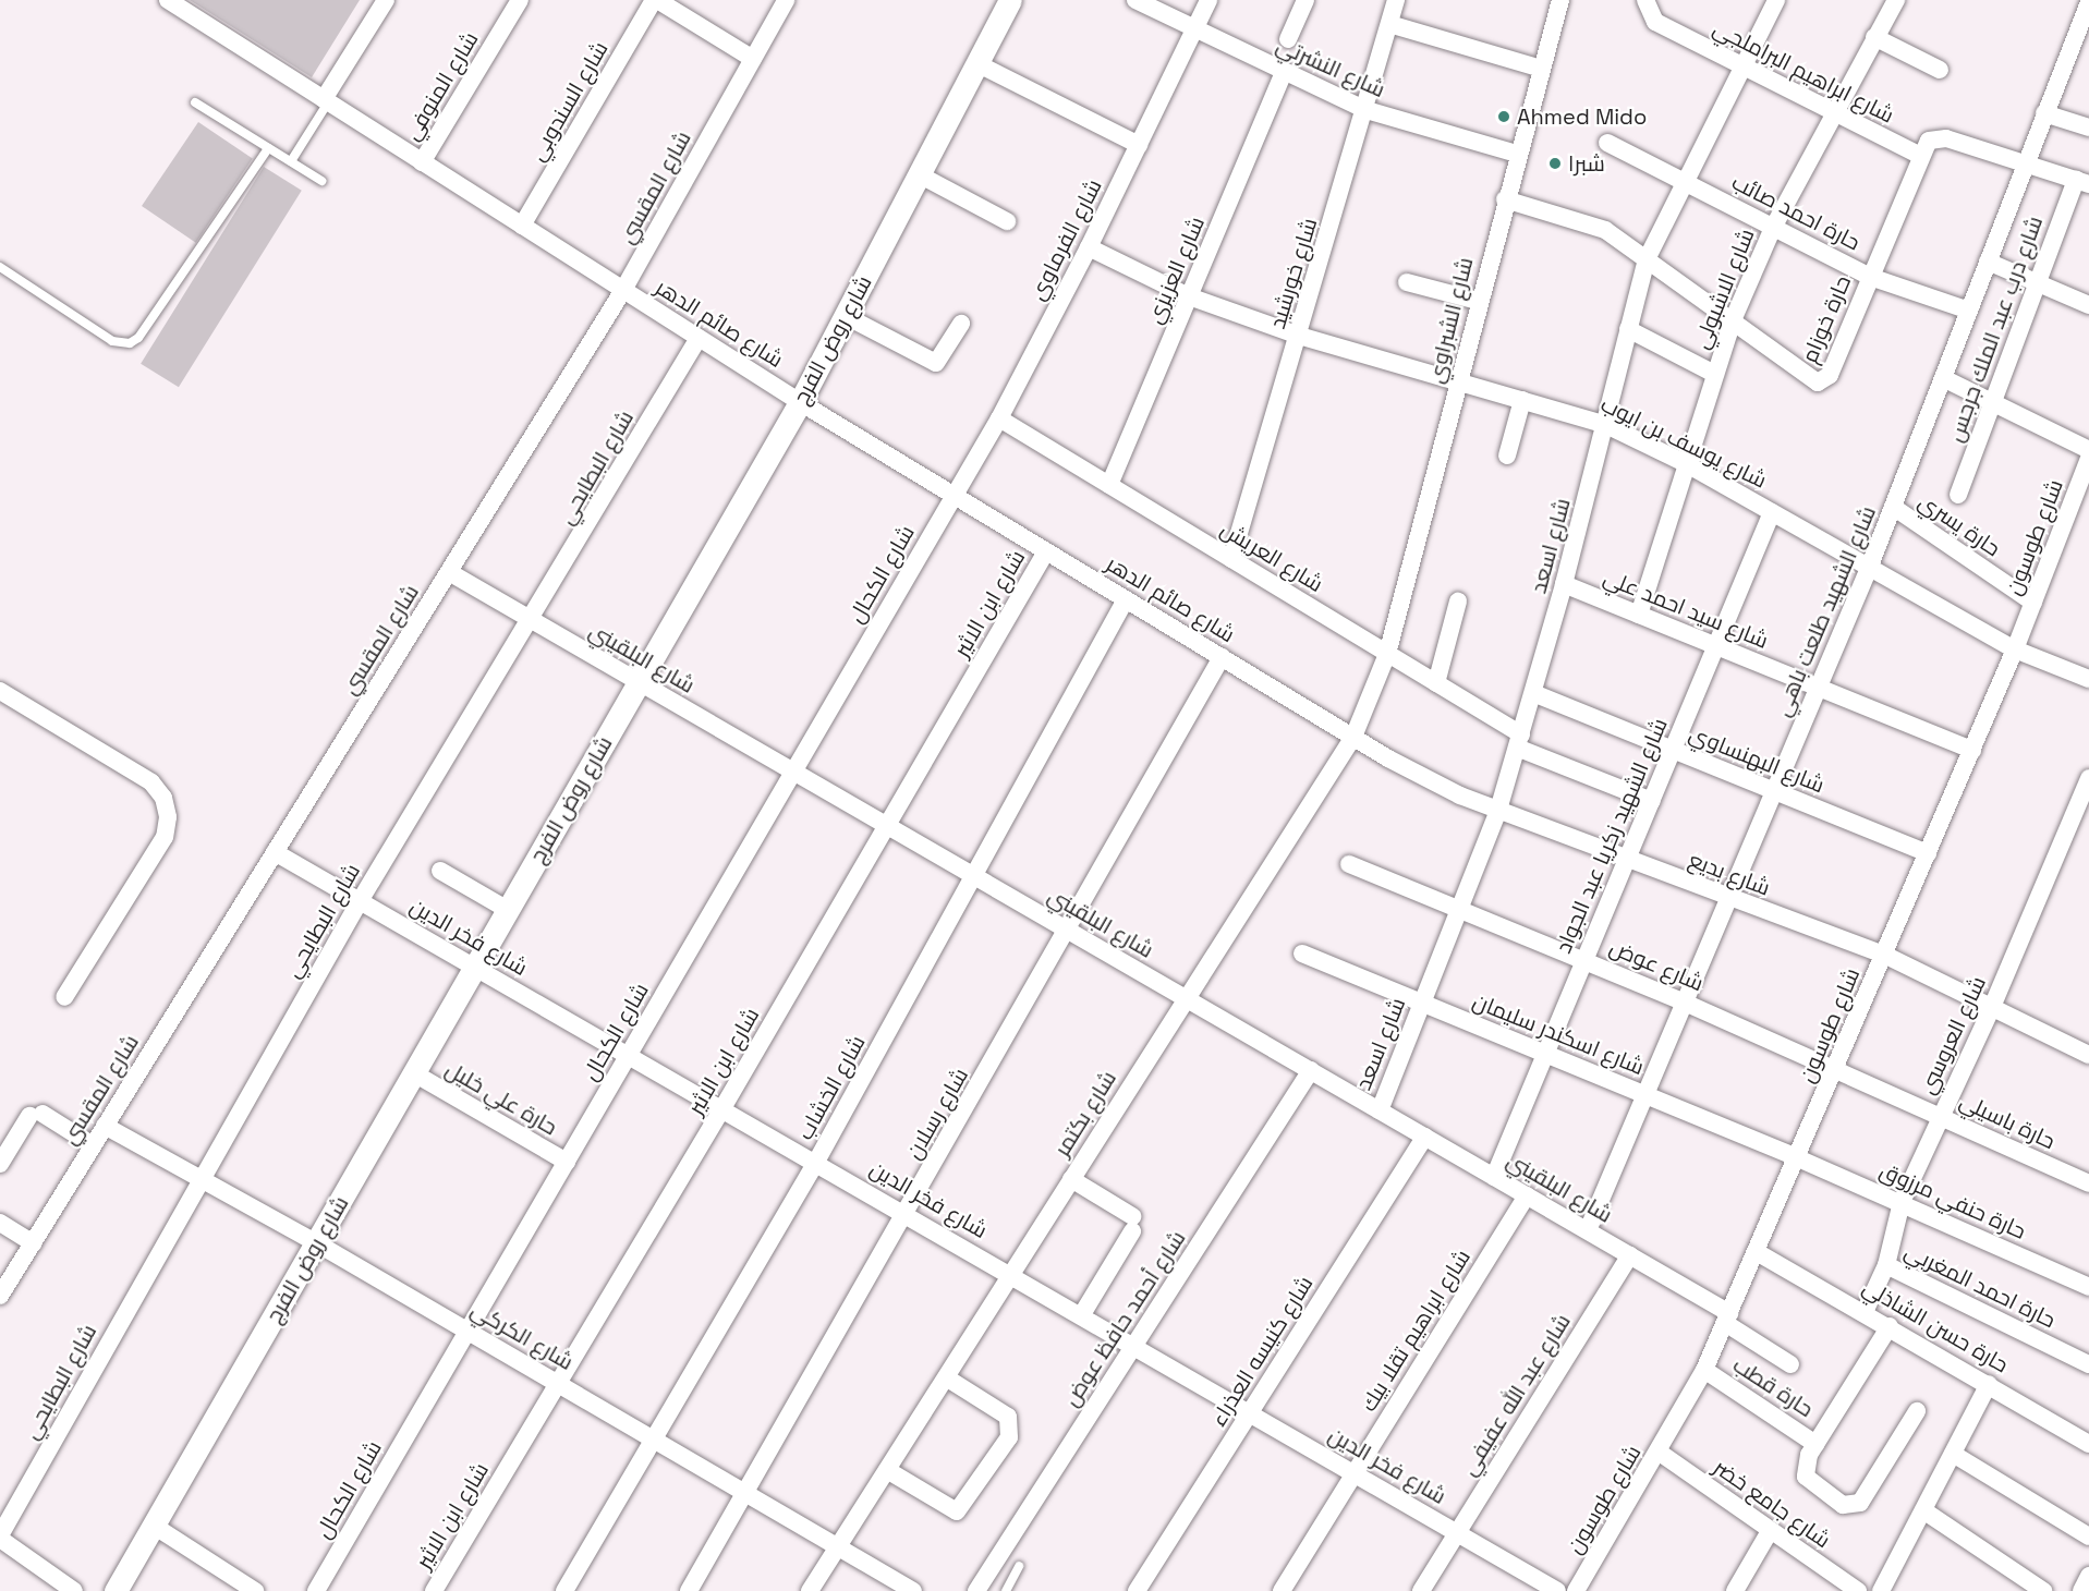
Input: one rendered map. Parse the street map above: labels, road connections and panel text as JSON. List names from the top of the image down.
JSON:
{
  "streets": {
    "street": [
      "شارع النشرتي",
      "شارع ابراهيم البراملجي",
      "شارع المنوفي",
      "شارع السندوبي",
      "شارع المقسي",
      "حارة احمد صائب",
      "شارع الفرماوي",
      "شارع العزيزي",
      "شارع خورشيد",
      "شارع الاشبولي",
      "حارة خوزام",
      "شارع الشبراوي",
      "شارع صائم الدهر",
      "شارع درب عبد الملك جرجس",
      "شارع روض الفرج",
      "شارع يوسف بن ايوب",
      "شارع البطايحي",
      "حارة يسري",
      "شارع طوسون",
      "شارع اسعد",
      "شارع العريش",
      "شارع الكحال",
      "شارع ابن الاثير",
      "شارع سيد احمد علي",
      "شارع الشهيد طلعت باهي",
      "شارع البلقيني",
      "شارع البهنساوي",
      "شارع الشهيد زكريا عبد الجواد",
      "شارع بديع",
      "شارع فخر الدين",
      "شارع عوض",
      "شارع اسكندر سليمان",
      "شارع العروسي",
      "شارع الخشاب",
      "حارة علي خليل",
      "شارع رسلان",
      "شارع بكتمر",
      "حارة باسيلي",
      "حارة حنفي مرزوق",
      "حارة احمد المغربي",
      "شارع أحمد حافظ عوض",
      "حارة حسن الشاذلي",
      "شارع ابراهيم تقلا بيك",
      "شارع الكركي",
      "شارع كنيسه العذراء",
      "حارة قطب",
      "شارع عبد الله عفيفي",
      "شارع جامع خضر"
    ]
  },
  "crossings": [
    ["شارع النشرتي", "شارع الفرماوي"],
    ["شارع النشرتي", "شارع العزيزي"],
    ["شارع النشرتي", "شارع خورشيد"],
    ["شارع النشرتي", "شارع الشبراوي"],
    ["شارع ابراهيم البراملجي", "شارع الاشبولي"],
    ["شارع ابراهيم البراملجي", "حارة خوزام"],
    ["شارع ابراهيم البراملجي", "شارع اسعد"],
    ["شارع المنوفي", "شارع صائم الدهر"],
    ["شارع السندوبي", "شارع صائم الدهر"],
    ["شارع المقسي", "شارع صائم الدهر"],
    ["شارع المقسي", "شارع البلقيني"],
    ["شارع المقسي", "شارع فخر الدين"],
    ["شارع المقسي", "شارع الكركي"],
    ["حارة احمد صائب", "شارع الاشبولي"],
    ["حارة احمد صائب", "حارة خوزام"],
    ["حارة احمد صائب", "شارع اسعد"],
    ["حارة احمد صائب", "شارع الشهيد طلعت باهي"],
    ["شارع الفرماوي", "شارع صائم الدهر"],
    ["شارع الفرماوي", "شارع يوسف بن ايوب"],
    ["شارع الفرماوي", "شارع العريش"],
    ["شارع الفرماوي", "شارع الكحال"],
    ["شارع العزيزي", "شارع يوسف بن ايوب"],
    ["شارع العزيزي", "شارع العريش"],
    ["شارع خورشيد", "شارع يوسف بن ايوب"],
    ["شارع خورشيد", "شارع العريش"],
    ["شارع الاشبولي", "حارة خوزام"],
    ["شارع الاشبولي", "شارع يوسف بن ايوب"],
    ["شارع الاشبولي", "شارع سيد احمد علي"],
    ["شارع الشبراوي", "شارع يوسف بن ايوب"],
    ["شارع الشبراوي", "شارع العريش"],
    ["شارع الشبراوي", "شارع بكتمر"],
    ["شارع صائم الدهر", "شارع روض الفرج"],
    ["شارع صائم الدهر", "شارع البطايحي"],
    ["شارع صائم الدهر", "شارع الكحال"],
    ["شارع صائم الدهر", "شارع ابن الاثير"],
    ["شارع صائم الدهر", "شارع بديع"],
    ["شارع صائم الدهر", "شارع الخشاب"],
    ["شارع صائم الدهر", "شارع رسلان"],
    ["شارع صائم الدهر", "شارع بكتمر"],
    ["شارع روض الفرج", "شارع البلقيني"],
    ["شارع روض الفرج", "شارع فخر الدين"],
    ["شارع روض الفرج", "حارة علي خليل"],
    ["شارع روض الفرج", "شارع الكركي"],
    ["شارع يوسف بن ايوب", "شارع طوسون"],
    ["شارع يوسف بن ايوب", "شارع اسعد"],
    ["شارع يوسف بن ايوب", "شارع الشهيد طلعت باهي"],
    ["شارع يوسف بن ايوب", "شارع الشهيد زكريا عبد الجواد"],
    ["شارع البطايحي", "شارع البلقيني"],
    ["شارع البطايحي", "شارع فخر الدين"],
    ["شارع البطايحي", "شارع الكركي"],
    ["حارة يسري", "شارع طوسون"],
    ["حارة يسري", "شارع الشهيد طلعت باهي"],
    ["شارع طوسون", "شارع سيد احمد علي"],
    ["شارع طوسون", "شارع البلقيني"],
    ["شارع طوسون", "شارع البهنساوي"],
    ["شارع طوسون", "شارع بديع"],
    ["شارع طوسون", "شارع عوض"],
    ["شارع طوسون", "شارع اسكندر سليمان"],
    ["شارع طوسون", "حارة باسيلي"],
    ["شارع طوسون", "حارة حنفي مرزوق"],
    ["شارع طوسون", "حارة حسن الشاذلي"],
    ["شارع طوسون", "حارة قطب"],
    ["شارع طوسون", "شارع جامع خضر"],
    ["شارع اسعد", "شارع العريش"],
    ["شارع اسعد", "شارع سيد احمد علي"],
    ["شارع اسعد", "شارع البلقيني"],
    ["شارع اسعد", "شارع البهنساوي"],
    ["شارع اسعد", "شارع بديع"],
    ["شارع اسعد", "شارع عوض"],
    ["شارع اسعد", "شارع اسكندر سليمان"],
    ["شارع العريش", "شارع الشهيد زكريا عبد الجواد"],
    ["شارع العريش", "شارع بكتمر"],
    ["شارع الكحال", "شارع البلقيني"],
    ["شارع الكحال", "شارع فخر الدين"],
    ["شارع الكحال", "حارة علي خليل"],
    ["شارع الكحال", "شارع الكركي"],
    ["شارع ابن الاثير", "شارع البلقيني"],
    ["شارع ابن الاثير", "شارع فخر الدين"],
    ["شارع ابن الاثير", "شارع الكركي"],
    ["شارع سيد احمد علي", "شارع الشهيد طلعت باهي"],
    ["شارع سيد احمد علي", "شارع الشهيد زكريا عبد الجواد"],
    ["شارع الشهيد طلعت باهي", "شارع البلقيني"],
    ["شارع الشهيد طلعت باهي", "شارع البهنساوي"],
    ["شارع الشهيد طلعت باهي", "شارع بديع"],
    ["شارع الشهيد طلعت باهي", "شارع عوض"],
    ["شارع الشهيد طلعت باهي", "شارع اسكندر سليمان"],
    ["شارع البلقيني", "شارع الشهيد زكريا عبد الجواد"],
    ["شارع البلقيني", "شارع الخشاب"],
    ["شارع البلقيني", "شارع رسلان"],
    ["شارع البلقيني", "شارع بكتمر"],
    ["شارع البلقيني", "شارع أحمد حافظ عوض"],
    ["شارع البلقيني", "شارع ابراهيم تقلا بيك"],
    ["شارع البلقيني", "شارع كنيسه العذراء"],
    ["شارع البلقيني", "شارع عبد الله عفيفي"],
    ["شارع البهنساوي", "شارع الشهيد زكريا عبد الجواد"],
    ["شارع الشهيد زكريا عبد الجواد", "شارع بديع"],
    ["شارع الشهيد زكريا عبد الجواد", "شارع عوض"],
    ["شارع الشهيد زكريا عبد الجواد", "شارع اسكندر سليمان"],
    ["شارع بديع", "شارع العروسي"],
    ["شارع بديع", "شارع بكتمر"],
    ["شارع فخر الدين", "شارع الخشاب"],
    ["شارع فخر الدين", "شارع رسلان"],
    ["شارع فخر الدين", "شارع بكتمر"],
    ["شارع فخر الدين", "شارع أحمد حافظ عوض"],
    ["شارع فخر الدين", "شارع ابراهيم تقلا بيك"],
    ["شارع فخر الدين", "شارع كنيسه العذراء"],
    ["شارع فخر الدين", "شارع عبد الله عفيفي"],
    ["شارع عوض", "حارة باسيلي"],
    ["شارع اسكندر سليمان", "حارة حنفي مرزوق"],
    ["شارع العروسي", "حارة باسيلي"],
    ["شارع العروسي", "حارة حنفي مرزوق"],
    ["شارع العروسي", "حارة احمد المغربي"],
    ["شارع العروسي", "حارة حسن الشاذلي"],
    ["شارع الخشاب", "شارع الكركي"],
    ["شارع رسلان", "شارع الكركي"],
    ["شارع بكتمر", "شارع الكركي"]
  ],
  "places": ["Ahmed Mido", "شبرا"]
}
